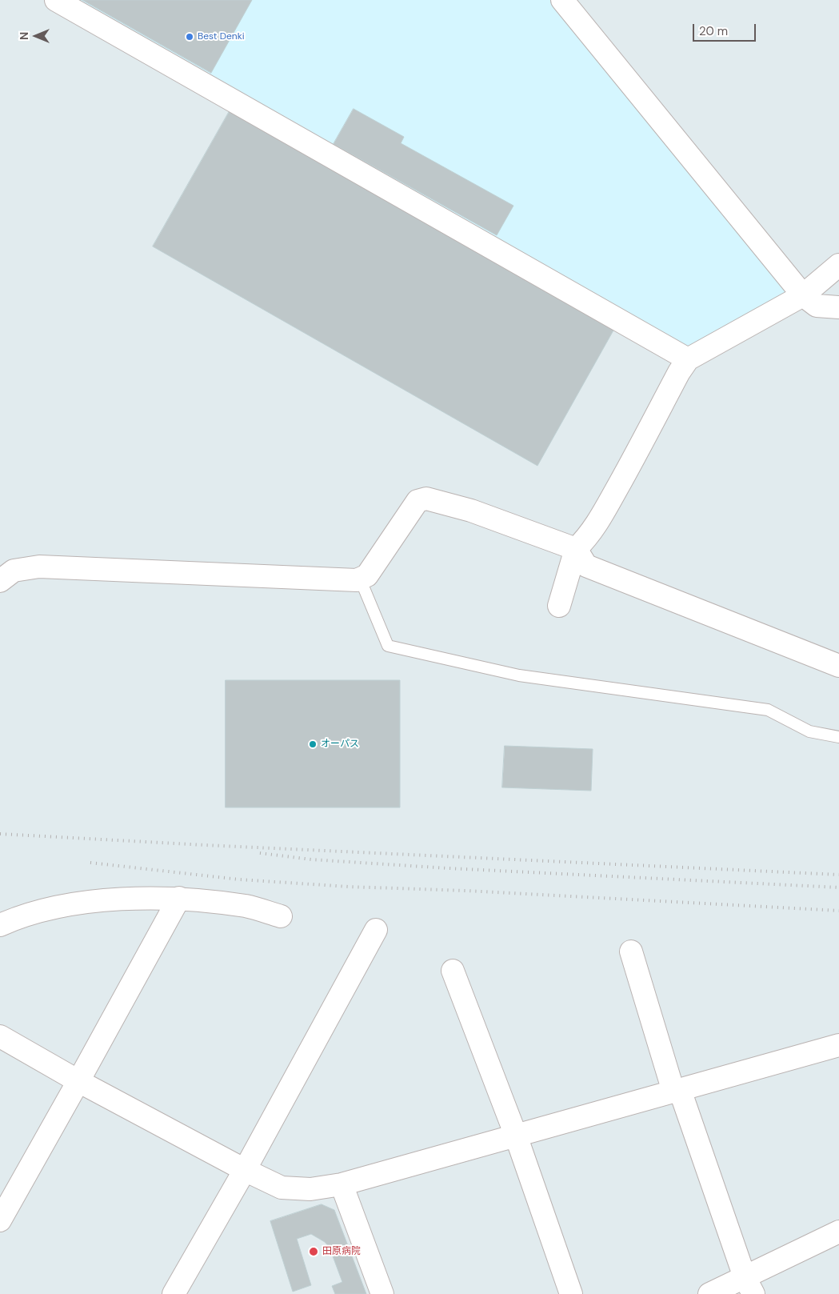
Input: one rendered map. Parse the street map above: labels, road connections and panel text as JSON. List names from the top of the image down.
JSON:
{
  "places": ["Best Denki", "オーパス", "田原病院"],
  "scale_bar": "20 m",
  "north": "left"
}
